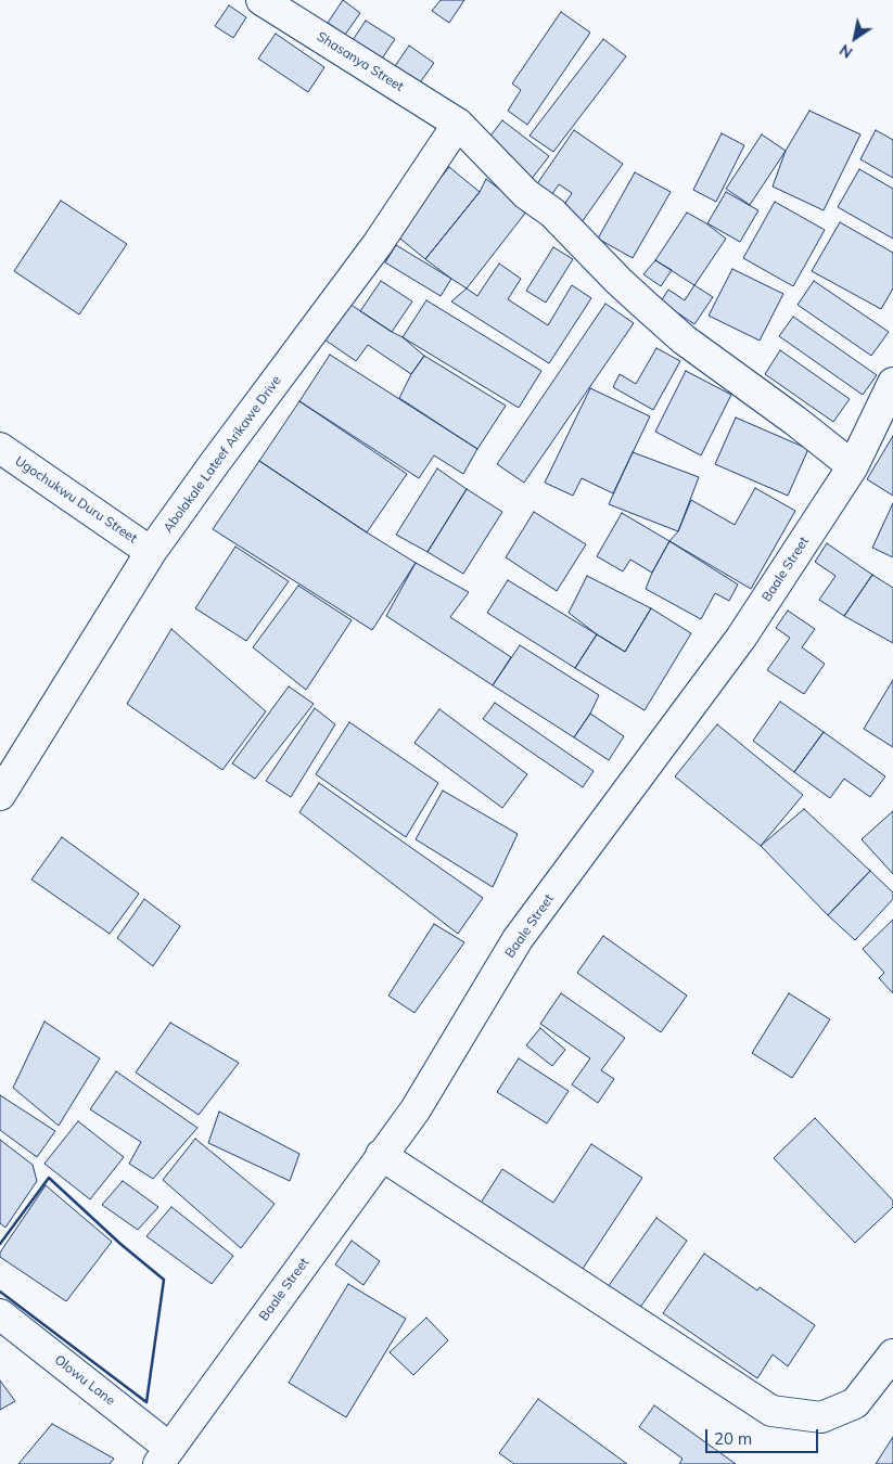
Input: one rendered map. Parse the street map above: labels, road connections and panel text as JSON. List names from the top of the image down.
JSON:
{
  "streets": {
    "street": [
      "Shasanya Street",
      "Abolakale Lateef Arikawe Drive",
      "Ugochukwu Duru Street",
      "Baale Street",
      "Olowu Lane"
    ]
  },
  "crossings": [
    ["Shasanya Street", "Abolakale Lateef Arikawe Drive"],
    ["Shasanya Street", "Baale Street"],
    ["Abolakale Lateef Arikawe Drive", "Ugochukwu Duru Street"],
    ["Baale Street", "Olowu Lane"]
  ],
  "scale_bar": "20 m",
  "north": "bottom left"
}
